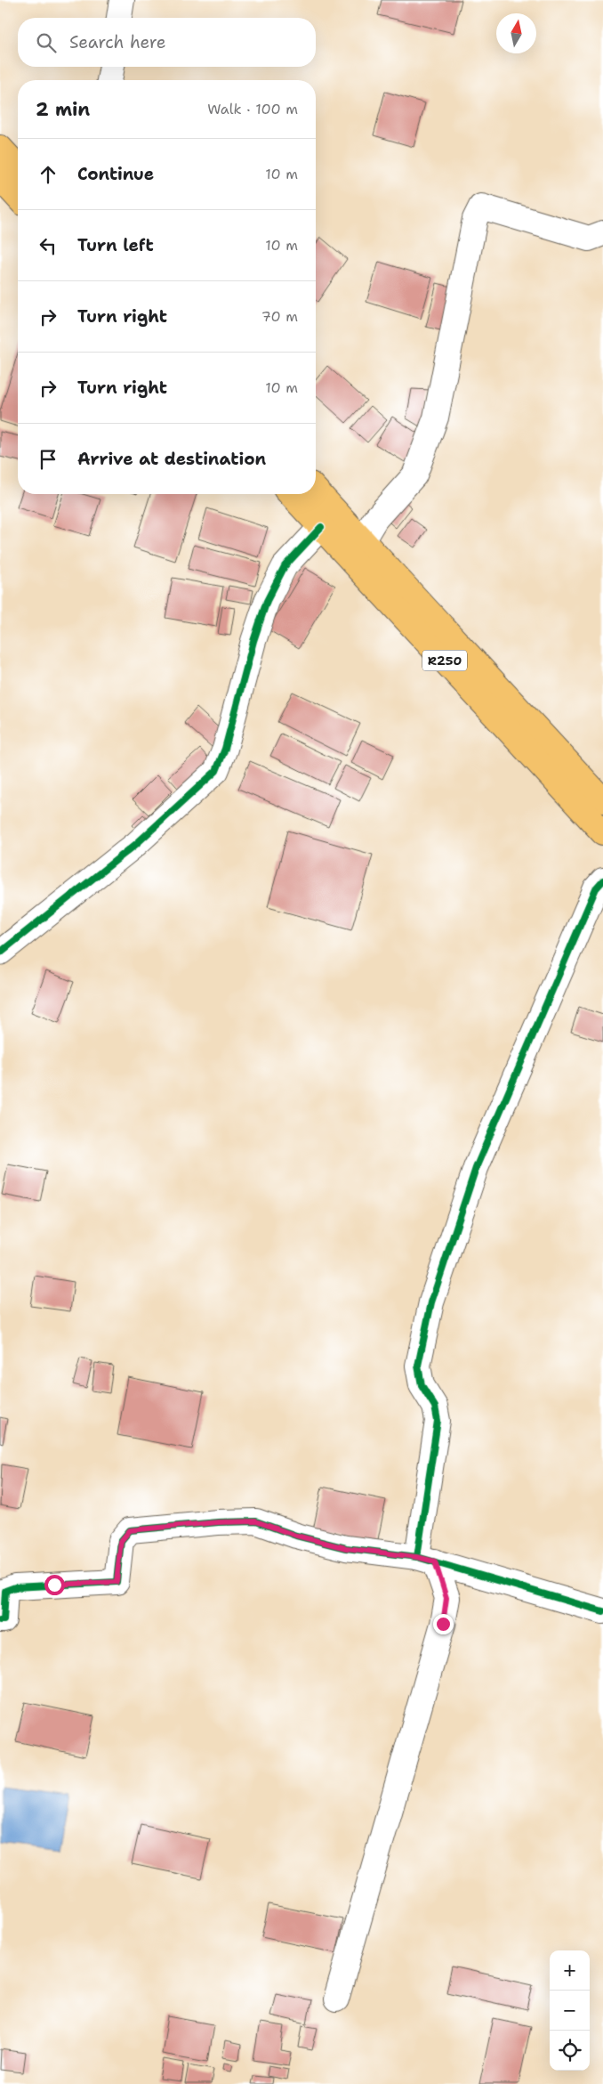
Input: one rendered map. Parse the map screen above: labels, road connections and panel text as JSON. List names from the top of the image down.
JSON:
{
  "streets": {
    "main road": ["R250"]
  },
  "north": "top",
  "page": {
    "search": "Search here",
    "heading": ["2 min", "Walk · 100 m"],
    "list": [
      ["Continue", "10 m"],
      ["Turn left", "10 m"],
      ["Turn right", "70 m"],
      ["Turn right", "10 m"],
      "Arrive at destination"
    ],
    "map_buttons": ["+", "−"]
  }
}
